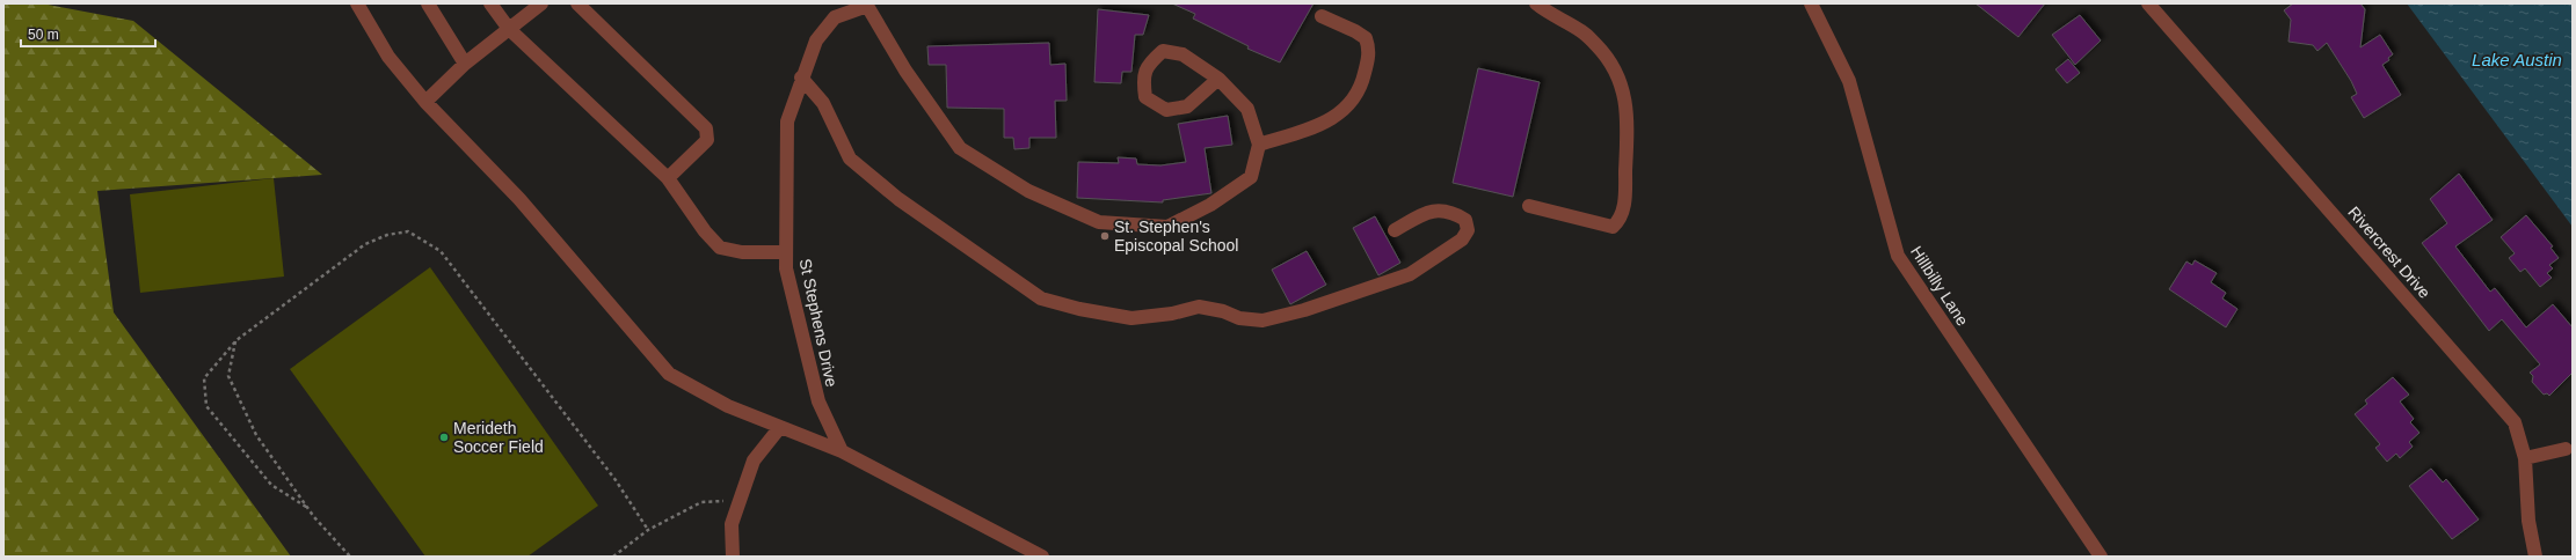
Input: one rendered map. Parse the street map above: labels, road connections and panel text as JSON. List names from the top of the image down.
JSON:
{
  "streets": {
    "street": ["Rivercrest Drive", "Hillbilly Lane", "St Stephens Drive"]
  },
  "water": ["Lake Austin"],
  "places": ["St. Stephen's Episcopal School", "Merideth Soccer Field"],
  "scale_bar": "50 m"
}
